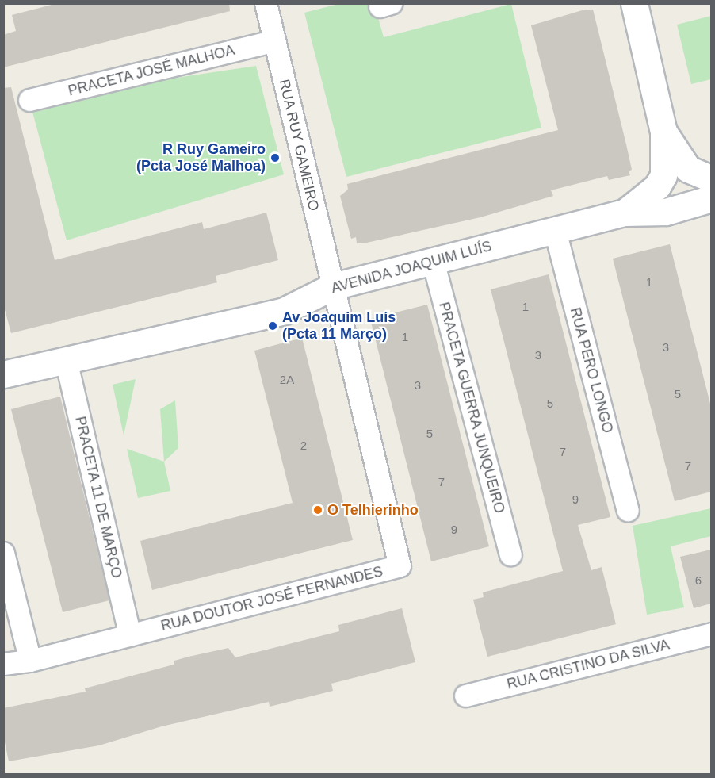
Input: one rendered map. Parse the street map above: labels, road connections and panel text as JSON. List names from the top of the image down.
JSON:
{
  "streets": {
    "street": [
      "PRACETA JOSÉ MALHOA",
      "RUA RUY GAMEIRO",
      "AVENIDA JOAQUIM LUÍS",
      "RUA PERO LONGO",
      "PRACETA GUERRA JUNQUEIRO",
      "PRACETA 11 DE MARÇO",
      "RUA DOUTOR JOSÉ FERNANDES",
      "RUA CRISTINO DA SILVA"
    ]
  },
  "crossings": [
    ["PRACETA JOSÉ MALHOA", "RUA RUY GAMEIRO"],
    ["RUA RUY GAMEIRO", "AVENIDA JOAQUIM LUÍS"],
    ["RUA RUY GAMEIRO", "RUA DOUTOR JOSÉ FERNANDES"],
    ["AVENIDA JOAQUIM LUÍS", "RUA PERO LONGO"],
    ["AVENIDA JOAQUIM LUÍS", "PRACETA GUERRA JUNQUEIRO"],
    ["AVENIDA JOAQUIM LUÍS", "PRACETA 11 DE MARÇO"],
    ["AVENIDA JOAQUIM LUÍS", "RUA DOUTOR JOSÉ FERNANDES"],
    ["PRACETA 11 DE MARÇO", "RUA DOUTOR JOSÉ FERNANDES"]
  ],
  "places": ["R Ruy Gameiro (Pcta José Malhoa)", "Av Joaquim Luís (Pcta 11 Março)", "O Telhierinho"],
  "house_numbers": [
    "1",
    "1",
    "1",
    "3",
    "3",
    "2A",
    "3",
    "5",
    "5",
    "5",
    "2",
    "7",
    "7",
    "7",
    "9",
    "9",
    "6"
  ]
}
